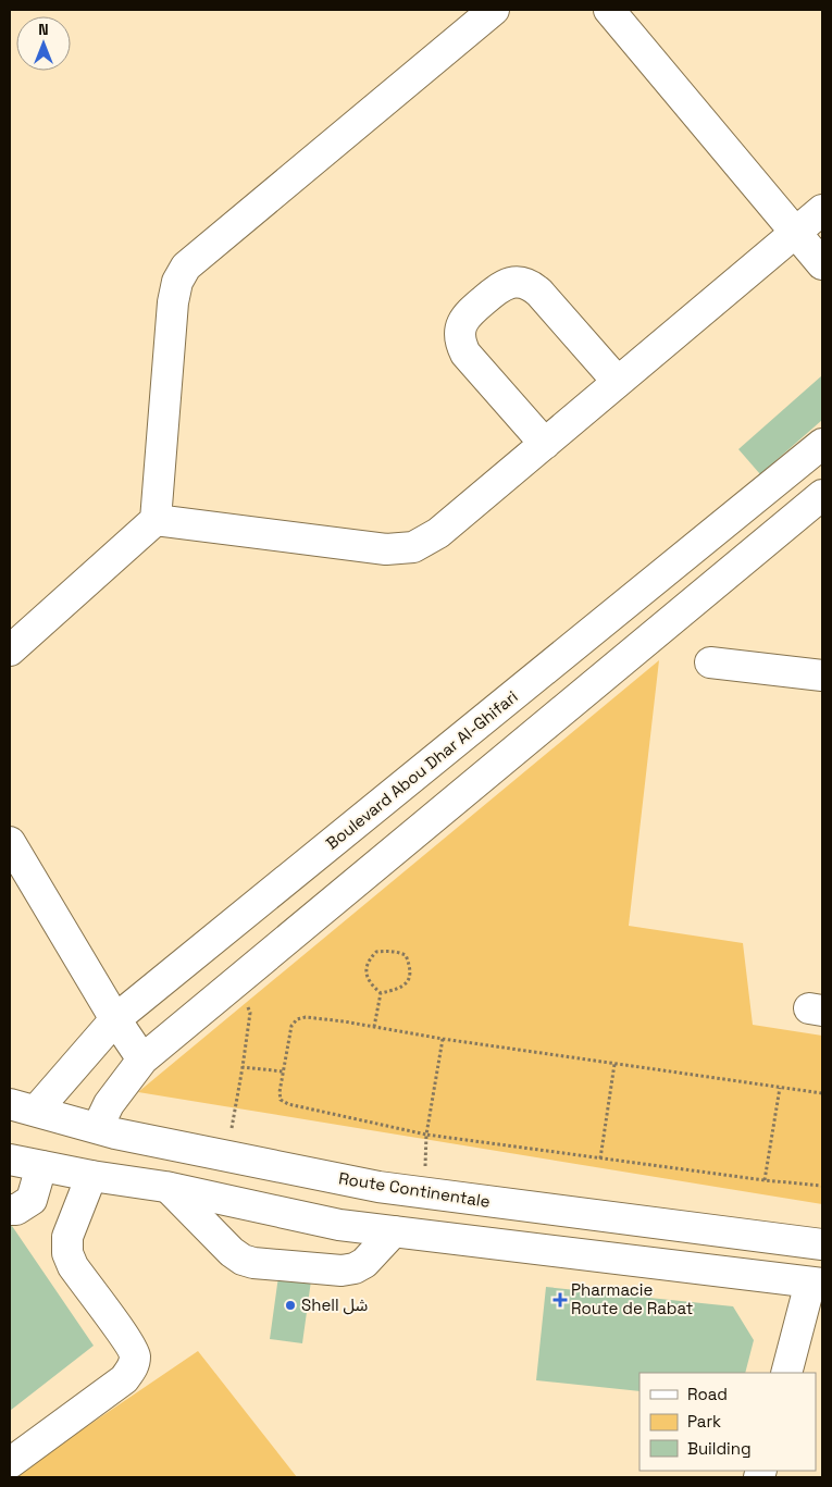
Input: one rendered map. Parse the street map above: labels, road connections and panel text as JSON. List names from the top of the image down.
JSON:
{
  "streets": {
    "street": ["Boulevard Abou Dhar Al-Ghifari", "Route Continentale"]
  },
  "crossings": [
    ["Boulevard Abou Dhar Al-Ghifari", "Route Continentale"]
  ],
  "places": {
    "health": ["Pharmacie Route de Rabat"],
    "other": ["Shell شل"]
  },
  "legend": ["Road", "Park", "Building"],
  "north": "top"
}
